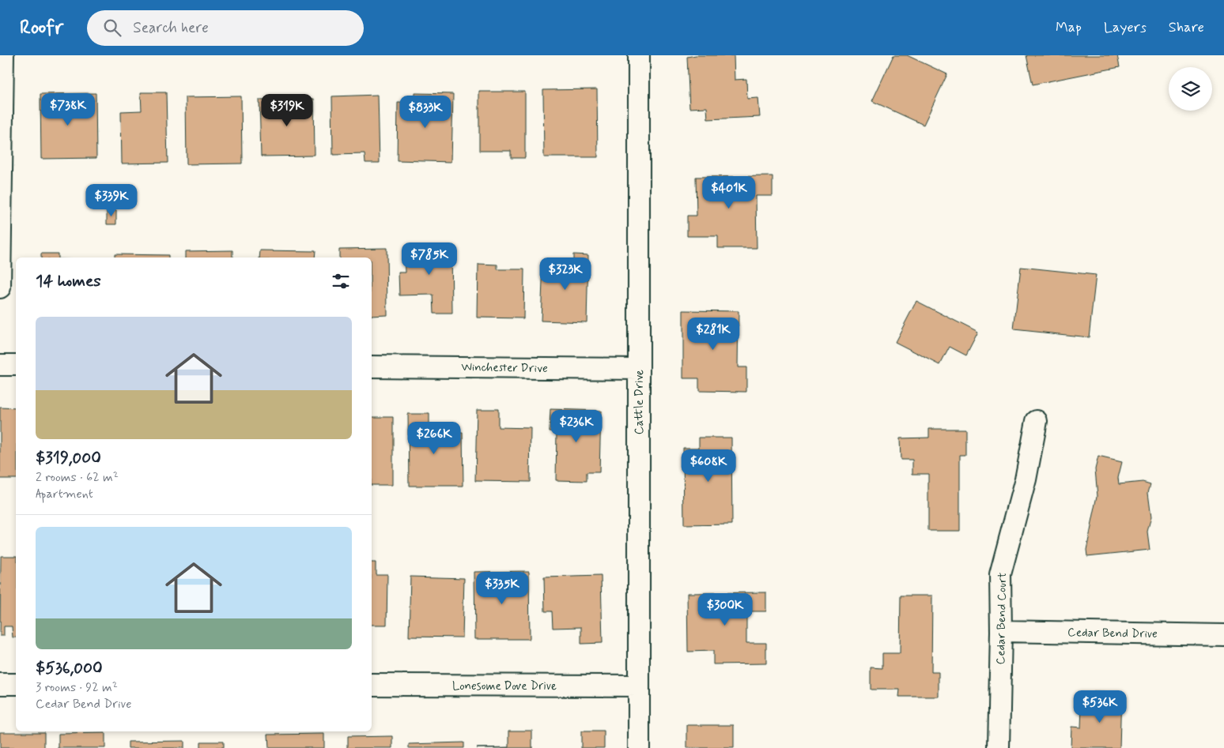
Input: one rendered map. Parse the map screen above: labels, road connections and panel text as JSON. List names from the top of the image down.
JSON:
{
  "streets": {
    "street": [
      "Winchester Drive",
      "Cattle Drive",
      "Cedar Bend Court",
      "Cedar Bend Drive",
      "Lonesome Dove Drive"
    ]
  },
  "crossings": [
    ["Winchester Drive", "Cattle Drive"],
    ["Cattle Drive", "Lonesome Dove Drive"],
    ["Cedar Bend Court", "Cedar Bend Drive"]
  ],
  "page": {
    "header": "Roofr",
    "search": "Search here",
    "nav": ["Map", "Layers", "Share"],
    "price": [
      "$738K",
      "$319K",
      "$833K",
      "$401K",
      "$339K",
      "$785K",
      "$323K",
      "$281K",
      "$236K",
      "$266K",
      "$608K",
      "$335K",
      "$300K",
      "$536K"
    ],
    "heading": "14 homes",
    "list": [
      {
        "name": "$319,000",
        "note": "2 rooms · 62 m² · Apartment"
      },
      {
        "name": "$536,000",
        "note": "3 rooms · 92 m² · Cedar Bend Drive"
      }
    ]
  }
}
